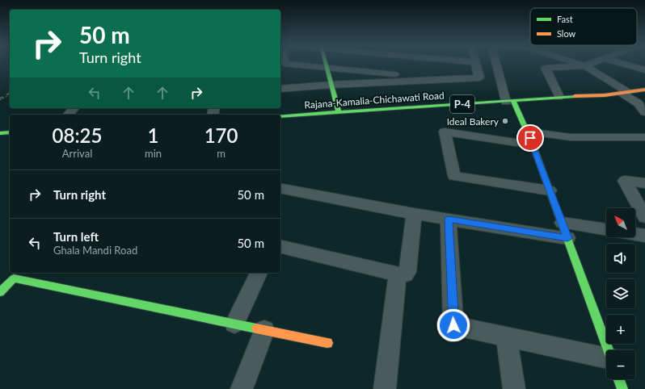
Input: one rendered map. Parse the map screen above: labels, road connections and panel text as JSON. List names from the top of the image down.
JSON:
{
  "streets": {
    "street": ["Rajana-Kamalia-Chichawati Road", "P-4"]
  },
  "places": ["Ideal Bakery"],
  "legend": ["Fast", "Slow"],
  "north": "top left",
  "page": {
    "turn": ["50 m", "Turn right"],
    "eta": [
      "08:25",
      "Arrival",
      "1",
      "min",
      "170",
      "m"
    ],
    "list": [
      {
        "name": "Turn right",
        "value": "50 m"
      },
      {
        "name": "Turn left",
        "note": "Ghala Mandi Road",
        "value": "50 m"
      }
    ],
    "map_buttons": ["+", "−"]
  }
}
